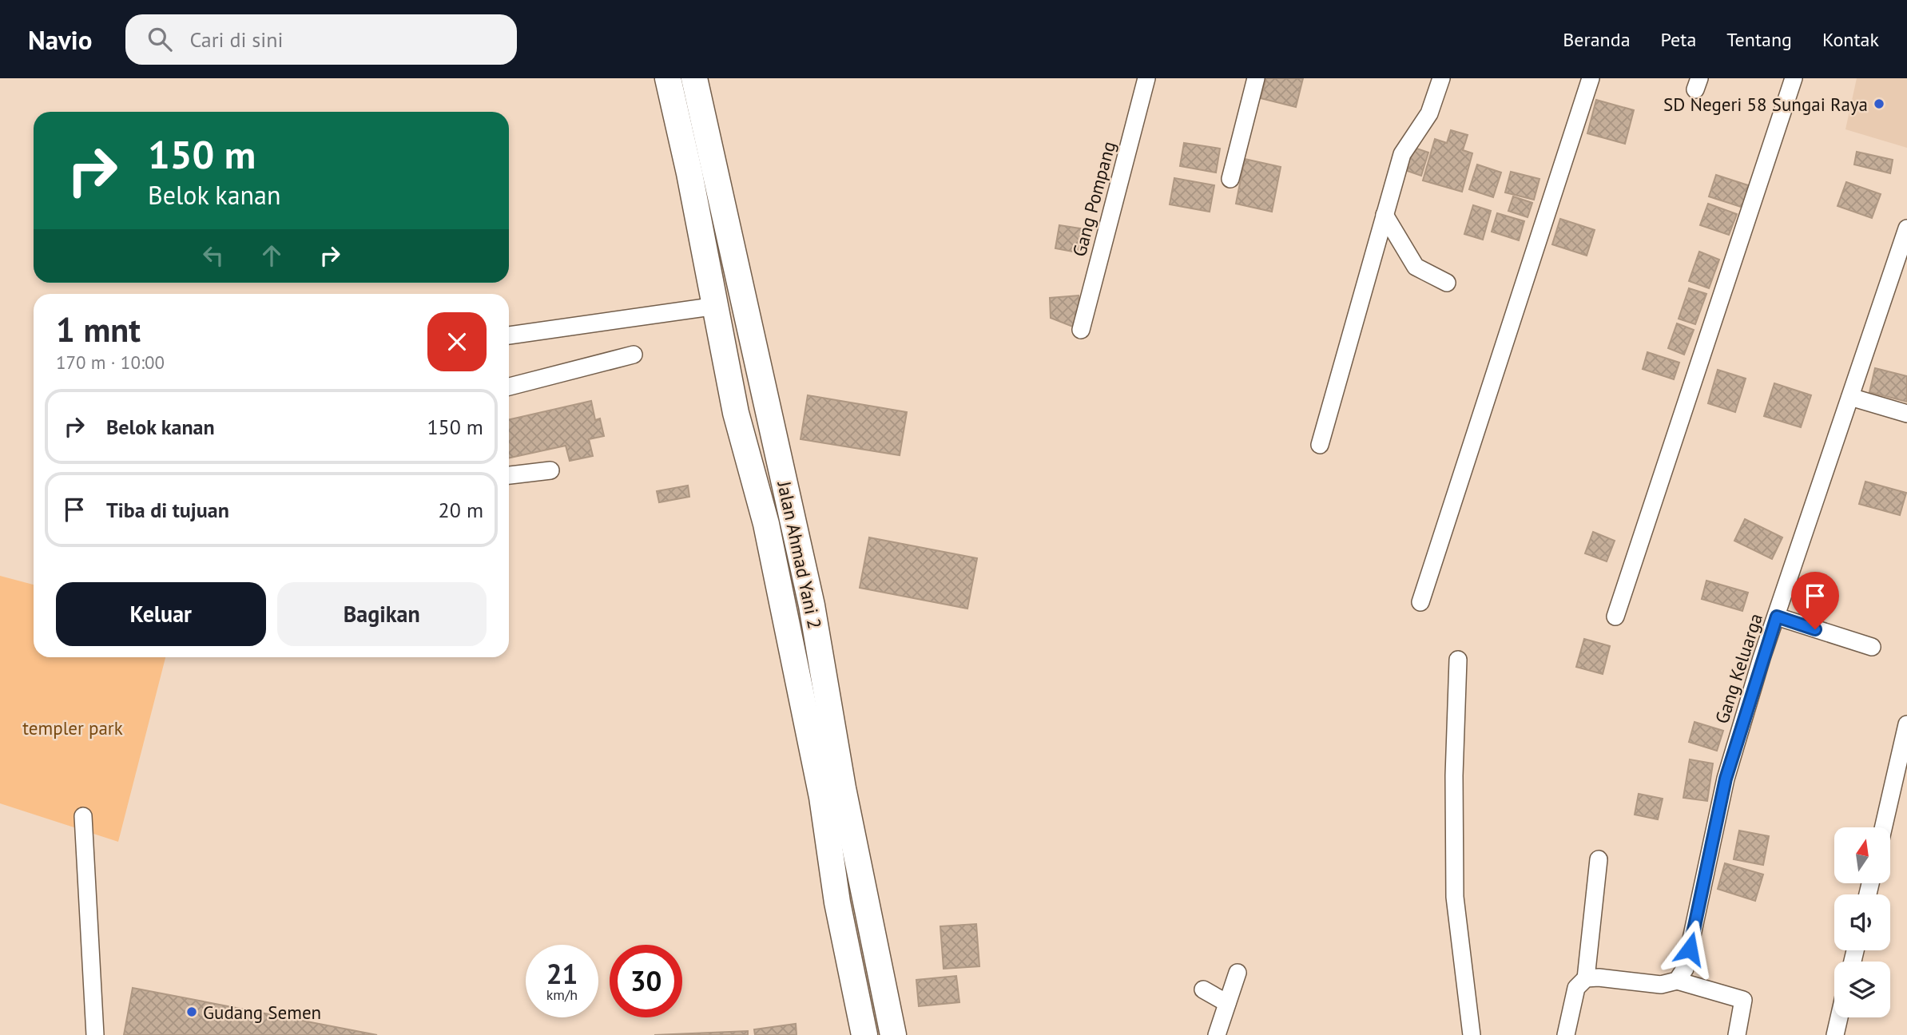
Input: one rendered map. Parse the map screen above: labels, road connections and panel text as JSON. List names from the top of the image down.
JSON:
{
  "streets": {
    "highway": ["Jalan Ahmad Yani 2"],
    "street": ["Gang Pompang", "Gang Keluarga"]
  },
  "parks": ["templer park"],
  "places": ["SD Negeri 58 Sungai Raya", "Gudang Semen"],
  "north": "top",
  "page": {
    "header": "Navio",
    "search": "Cari di sini",
    "nav": [
      "Beranda",
      "Peta",
      "Tentang",
      "Kontak"
    ],
    "turn": ["150 m", "Belok kanan"],
    "heading": ["1 mnt", "170 m · 10:00"],
    "list": [
      {
        "name": "Belok kanan",
        "value": "150 m"
      },
      {
        "name": "Tiba di tujuan",
        "value": "20 m"
      }
    ],
    "buttons": ["Keluar", "Bagikan"],
    "speed": "21 km/h",
    "limit": "30"
  }
}
